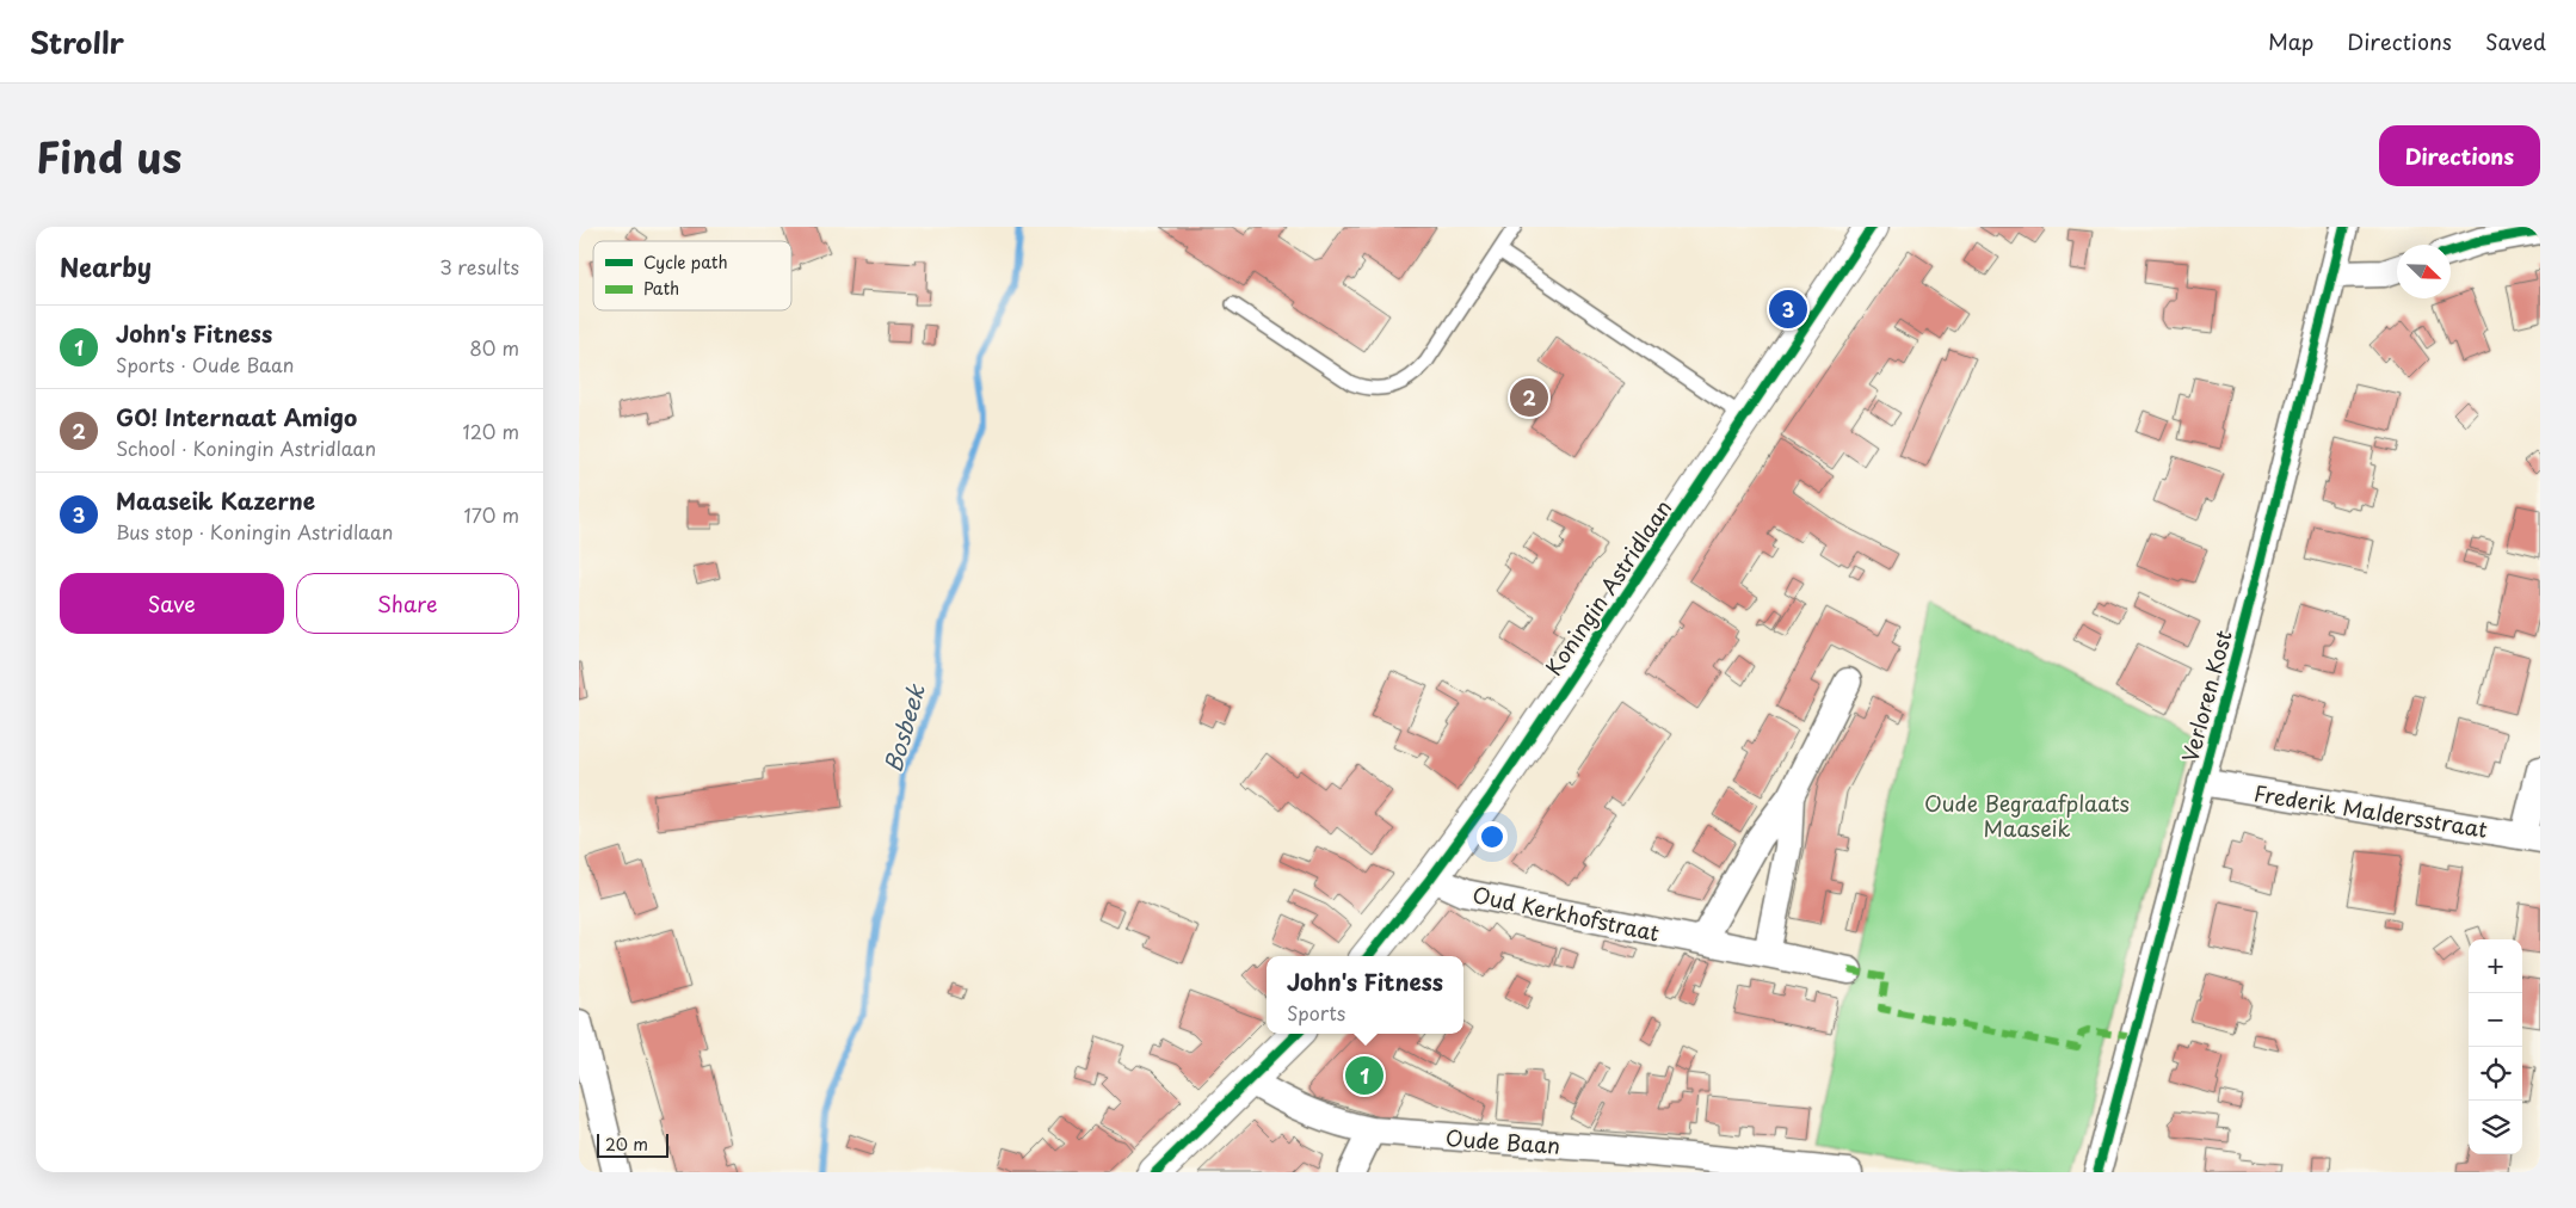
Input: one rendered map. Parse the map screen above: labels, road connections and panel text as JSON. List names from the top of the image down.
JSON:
{
  "streets": {
    "main road": ["Koningin Astridlaan"],
    "street": [
      "Verloren Kost",
      "Frederik Maldersstraat",
      "Oud Kerkhofstraat",
      "Oude Baan"
    ]
  },
  "crossings": [
    ["Koningin Astridlaan", "Oud Kerkhofstraat"],
    ["Verloren Kost", "Frederik Maldersstraat"]
  ],
  "water": ["Bosbeek"],
  "parks": ["Oude Begraafplaats Maaseik"],
  "legend": ["Cycle path", "Path"],
  "scale_bar": "20 m",
  "north": "bottom right",
  "page": {
    "header": "Strollr",
    "nav": ["Map", "Directions", "Saved"],
    "title": "Find us",
    "buttons": [
      "Directions",
      ["Save", "Share"]
    ],
    "heading": ["Nearby", "3 results"],
    "pins": ["3", "2", "1"],
    "list": [
      {
        "mark": "1",
        "name": "John's Fitness",
        "note": "Sports · Oude Baan",
        "value": "80 m"
      },
      {
        "mark": "2",
        "name": "GO! Internaat Amigo",
        "note": "School · Koningin Astridlaan",
        "value": "120 m"
      },
      {
        "mark": "3",
        "name": "Maaseik Kazerne",
        "note": "Bus stop · Koningin Astridlaan",
        "value": "170 m"
      }
    ],
    "map_buttons": ["+", "−"],
    "popup": ["John's Fitness", "Sports"],
    "scale": "20 m"
  }
}
